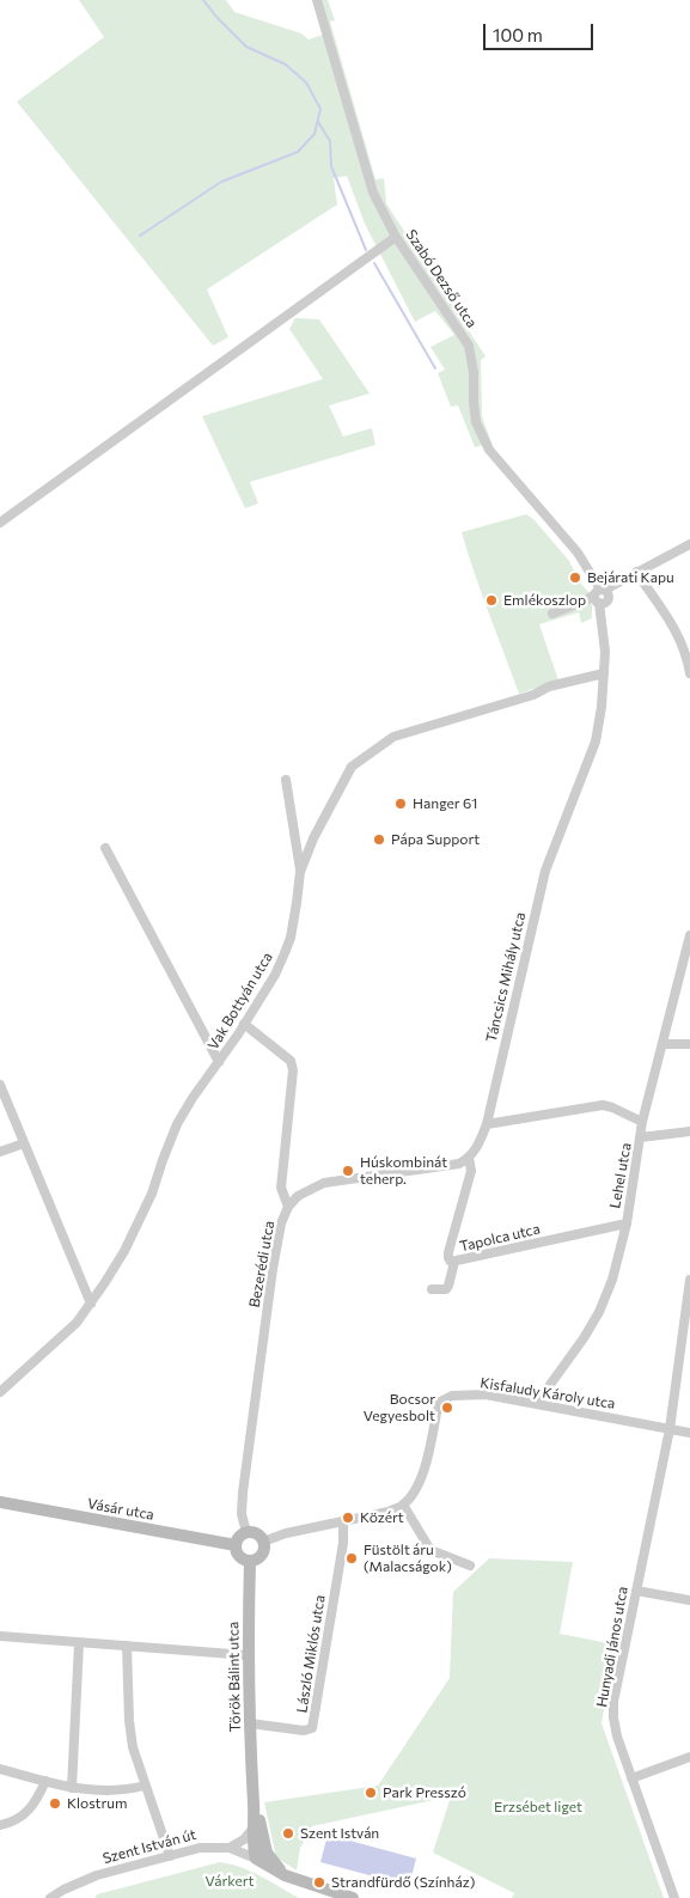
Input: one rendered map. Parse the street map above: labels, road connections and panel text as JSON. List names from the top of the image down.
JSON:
{
  "streets": {
    "street": [
      "Szabó Dezső utca",
      "Táncsics Mihály utca",
      "Vak Bottyán utca",
      "Lehel utca",
      "Tapolca utca",
      "Bezerédi utca",
      "Kisfaludy Károly utca",
      "Vásár utca",
      "Hunyadi János utca",
      "László Miklós utca",
      "Török Bálint utca",
      "Szent István út"
    ]
  },
  "crossings": [
    ["Szabó Dezső utca", "Táncsics Mihály utca"],
    ["Táncsics Mihály utca", "Vak Bottyán utca"],
    ["Táncsics Mihály utca", "Tapolca utca"],
    ["Vak Bottyán utca", "Bezerédi utca"],
    ["Lehel utca", "Tapolca utca"],
    ["Lehel utca", "Kisfaludy Károly utca"],
    ["Bezerédi utca", "Vásár utca"],
    ["Bezerédi utca", "Török Bálint utca"],
    ["Kisfaludy Károly utca", "Hunyadi János utca"],
    ["Vásár utca", "Török Bálint utca"],
    ["László Miklós utca", "Török Bálint utca"],
    ["Török Bálint utca", "Szent István út"]
  ],
  "parks": ["Erzsébet liget", "Várkert"],
  "places": [
    "Bejárati Kapu",
    "Emlékoszlop",
    "Hanger 61",
    "Pápa Support",
    "Húskombinát teherp.",
    "Bocsor Vegyesbolt",
    "Közért",
    "Füstölt áru (Malacságok)",
    "Park Presszó",
    "Klostrum",
    "Szent István",
    "Strandfürdő (Színház)"
  ],
  "scale_bar": "100 m"
}
